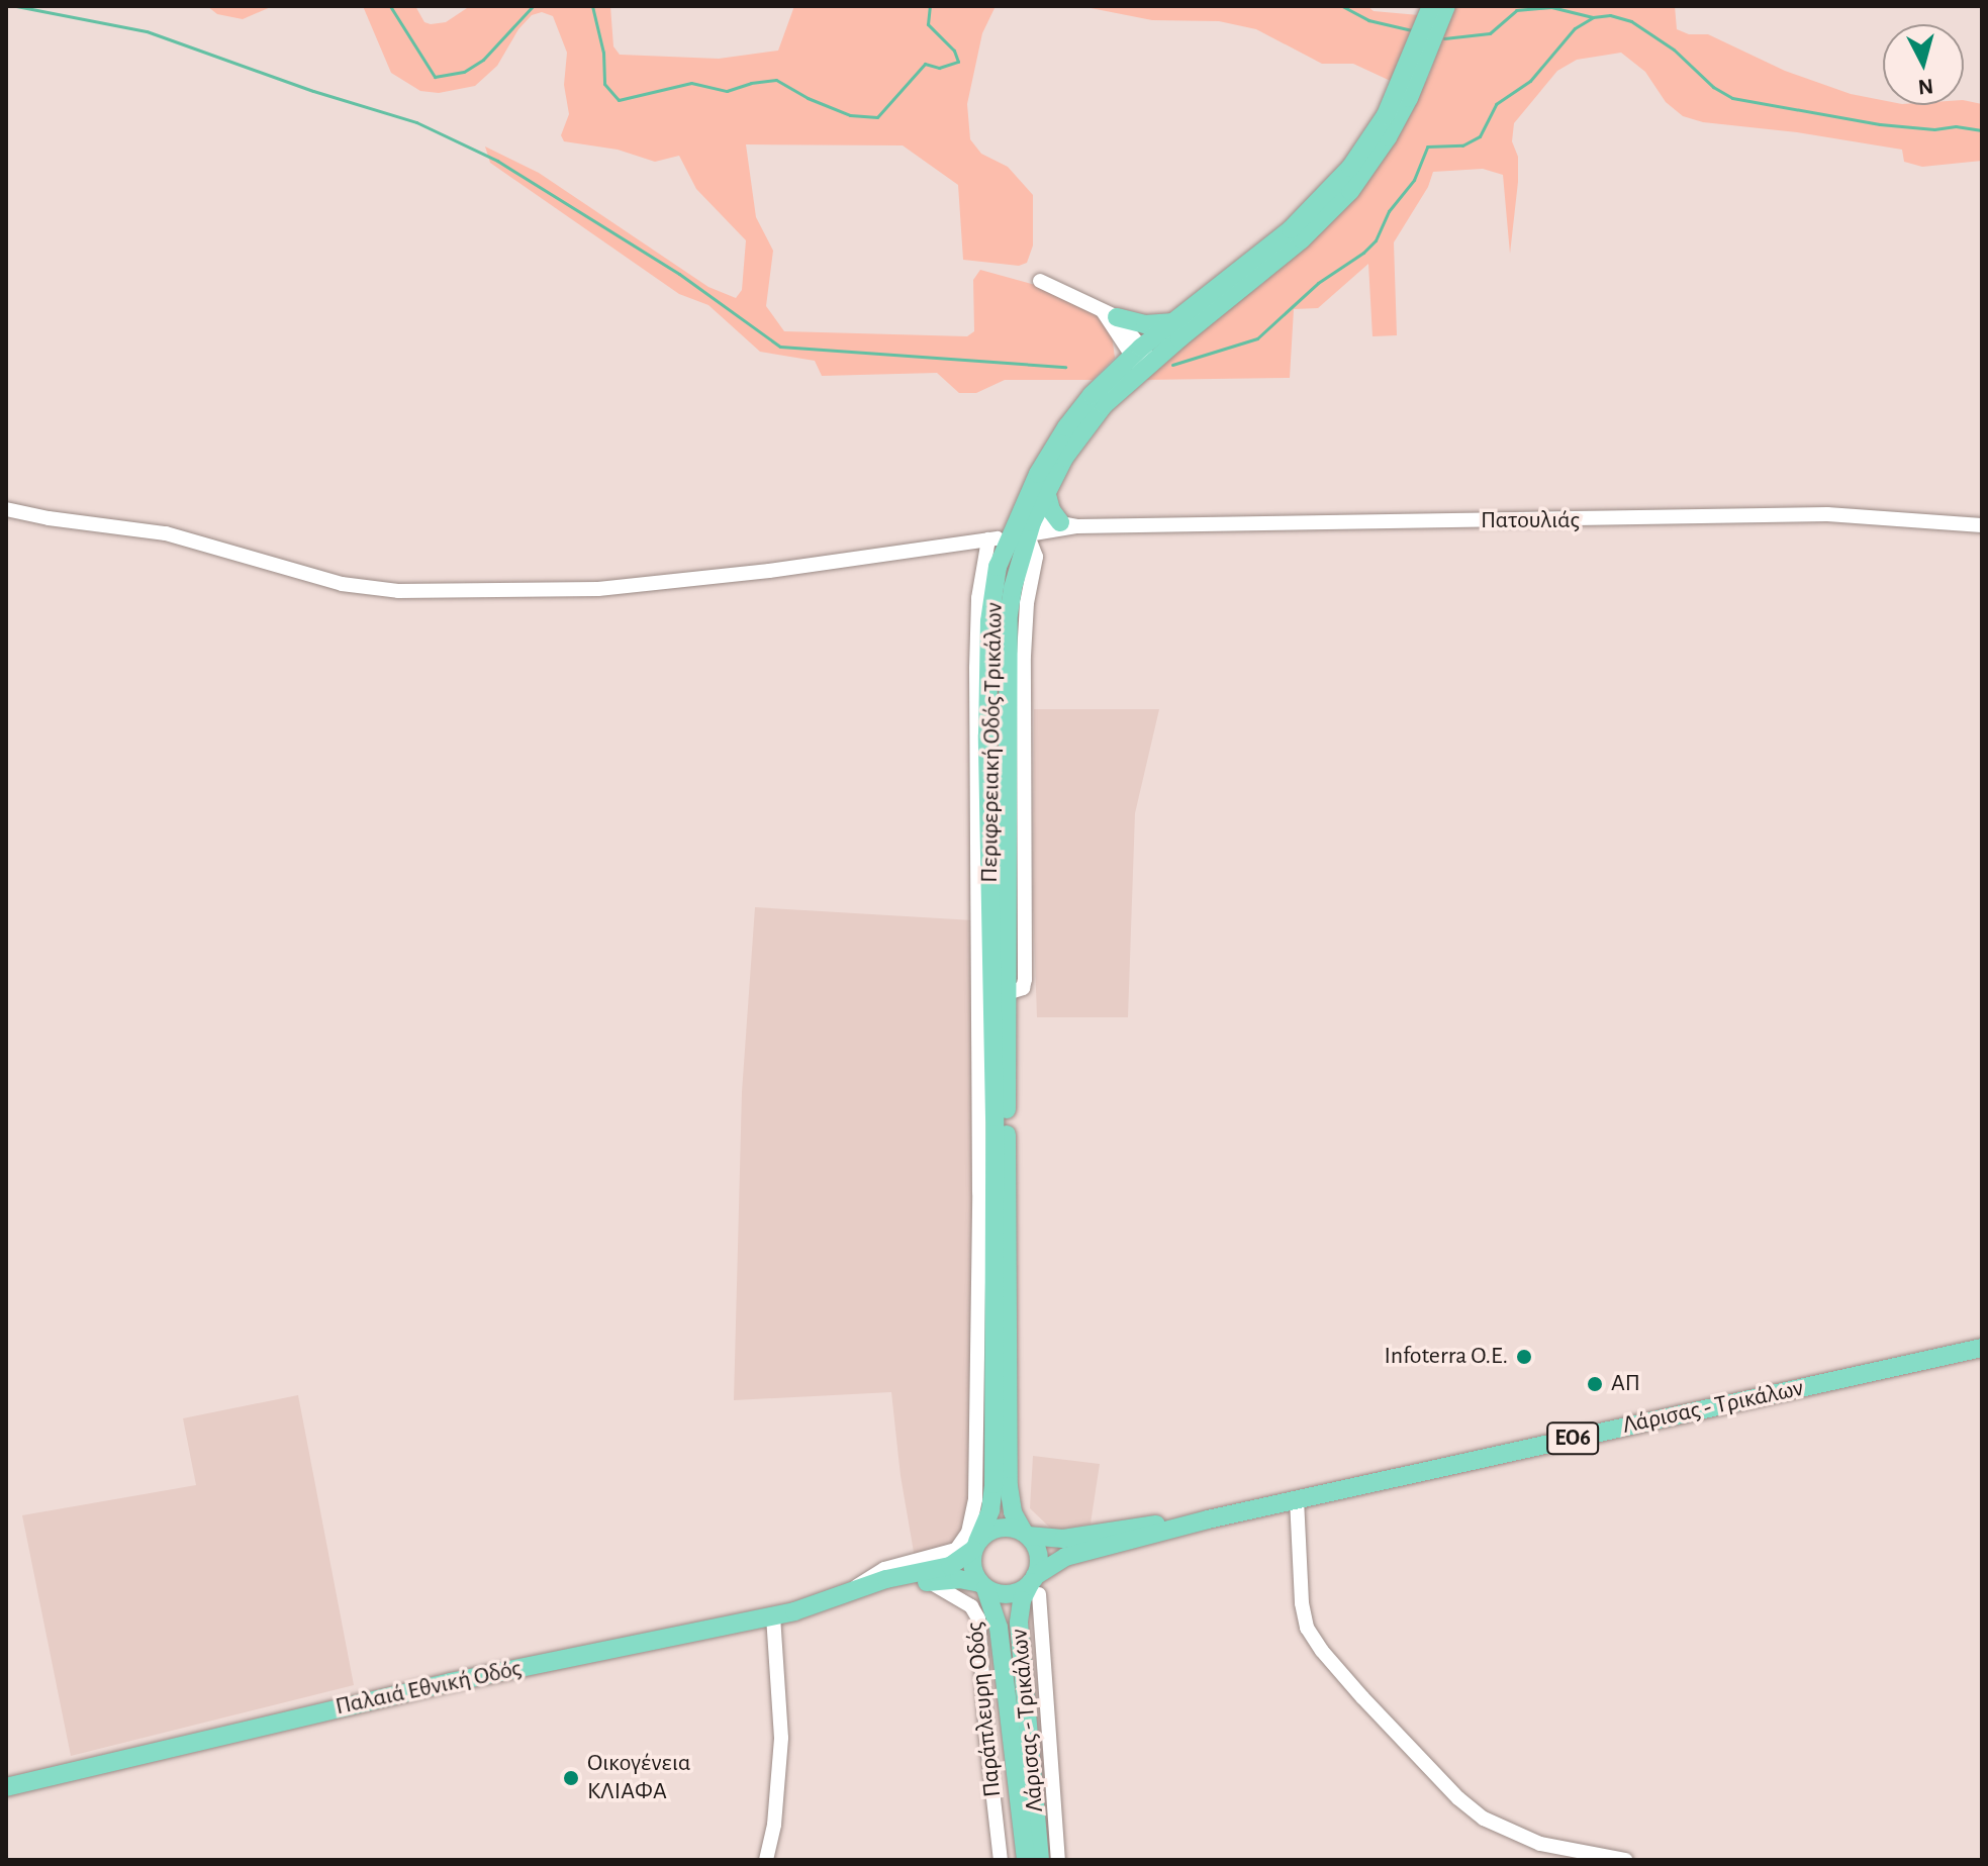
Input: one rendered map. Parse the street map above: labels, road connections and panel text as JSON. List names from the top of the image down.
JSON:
{
  "streets": {
    "main road": [
      "Περιφερειακή Οδός Τρικάλων",
      "Λάρισας - Τρικάλων",
      "ΕΟ6",
      "Παλαιά Εθνική Οδός"
    ],
    "street": ["Πατουλιάς", "Παράπλευρη Οδός"]
  },
  "crossings": [
    ["Πατουλιάς", "Περιφερειακή Οδός Τρικάλων"],
    ["Περιφερειακή Οδός Τρικάλων", "Λάρισας - Τρικάλων"],
    ["Περιφερειακή Οδός Τρικάλων", "ΕΟ6"],
    ["Περιφερειακή Οδός Τρικάλων", "Παλαιά Εθνική Οδός"],
    ["Λάρισας - Τρικάλων", "ΕΟ6"],
    ["Λάρισας - Τρικάλων", "Παλαιά Εθνική Οδός"],
    ["ΕΟ6", "Παλαιά Εθνική Οδός"],
    ["Παλαιά Εθνική Οδός", "Παράπλευρη Οδός"]
  ],
  "places": ["Infoterra Ο.Ε.", "ΑΠ", "Οικογένεια ΚΛΙΑΦΑ"],
  "north": "bottom"
}
